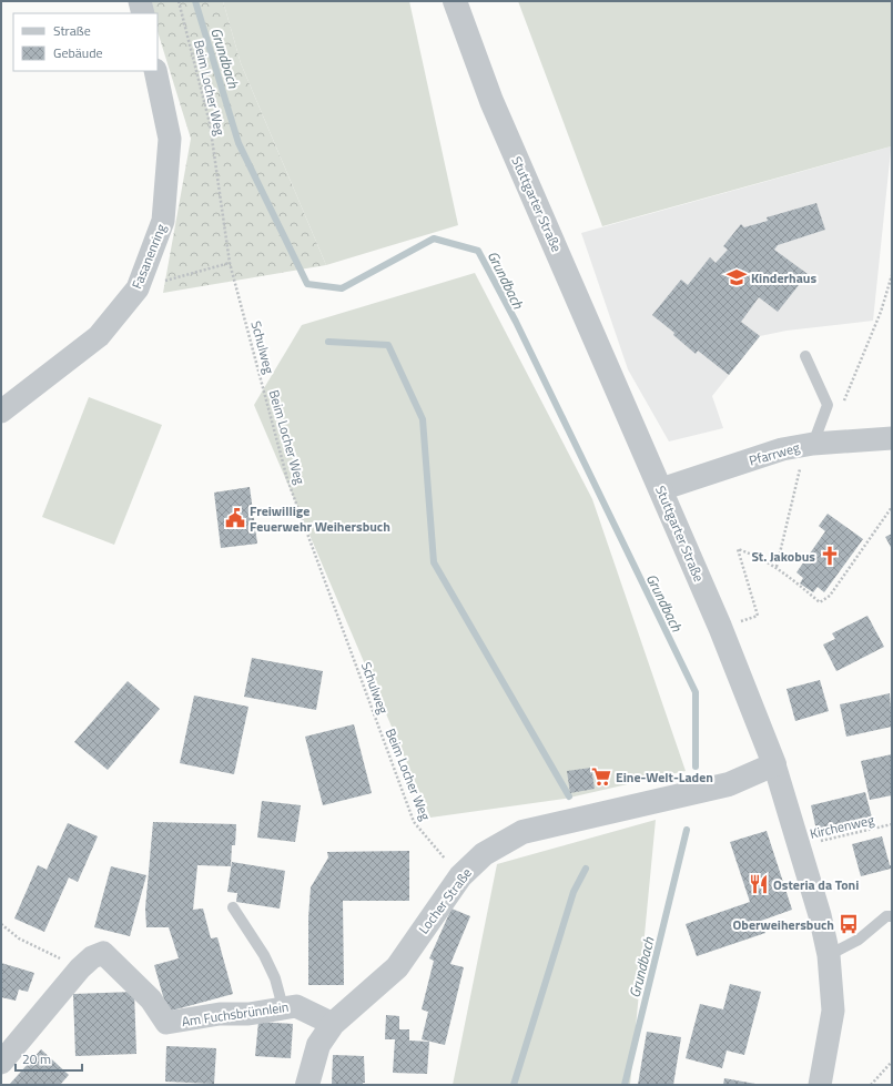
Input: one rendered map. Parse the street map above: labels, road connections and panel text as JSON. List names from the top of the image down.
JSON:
{
  "streets": {
    "street": [
      "Stuttgarter Straße",
      "Fasanenring",
      "Pfarrweg",
      "Locher Straße",
      "Am Fuchsbrünnlein"
    ],
    "path": ["Schulweg", "Kirchenweg"]
  },
  "crossings": [
    ["Stuttgarter Straße", "Pfarrweg"],
    ["Stuttgarter Straße", "Kirchenweg"],
    ["Stuttgarter Straße", "Locher Straße"],
    ["Locher Straße", "Am Fuchsbrünnlein"]
  ],
  "water": ["Grundbach"],
  "places": {
    "school or university": ["Kinderhaus"],
    "public building": ["Freiwillige Feuerwehr Weihersbuch"],
    "church": ["St. Jakobus"],
    "supermarket": ["Eine-Welt-Laden"],
    "restaurant": ["Osteria da Toni"],
    "bus stop": ["Oberweihersbuch"]
  },
  "legend": ["Straße", "Gebäude"],
  "scale_bar": "20 m"
}
